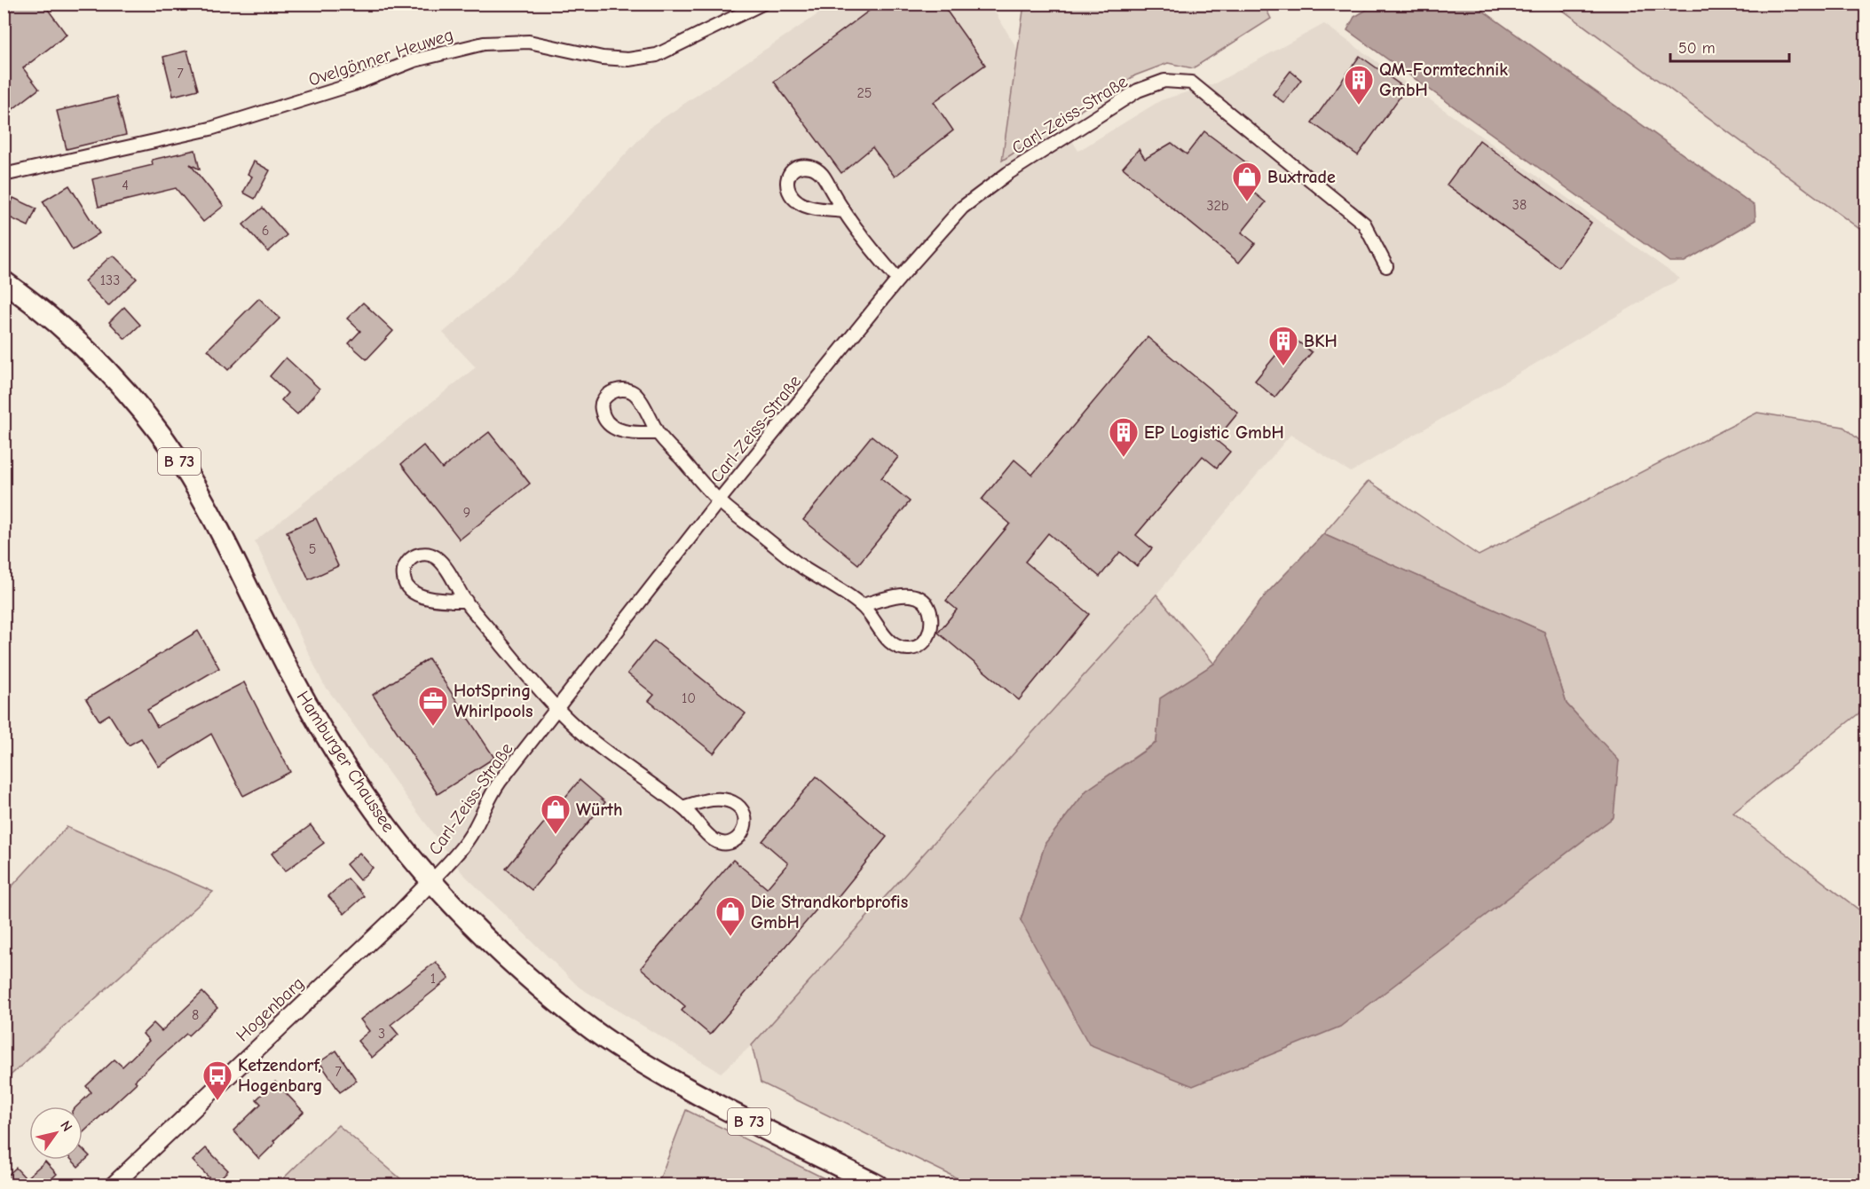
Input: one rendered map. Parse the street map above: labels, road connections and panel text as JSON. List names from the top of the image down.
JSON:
{
  "streets": {
    "main road": ["B 73", "Hamburger Chaussee"],
    "street": ["Ovelgönner Heuweg", "Carl-Zeiss-Straße", "Hogenbarg"]
  },
  "crossings": [
    ["Carl-Zeiss-Straße", "Hamburger Chaussee"],
    ["Carl-Zeiss-Straße", "Hogenbarg"],
    ["Hamburger Chaussee", "Hogenbarg"]
  ],
  "places": {
    "building": ["QM-Formtechnik GmbH", "BKH", "EP Logistic GmbH"],
    "shop": ["Buxtrade", "Würth", "Die Strandkorbprofis GmbH"],
    "office": ["HotSpring Whirlpools"],
    "bus stop": ["Ketzendorf, Hogenbarg"]
  },
  "house_numbers": [
    "7",
    "25",
    "4",
    "38",
    "32b",
    "6",
    "133",
    "9",
    "5",
    "10",
    "1",
    "8",
    "3",
    "7"
  ],
  "scale_bar": "50 m",
  "north": "top right"
}
